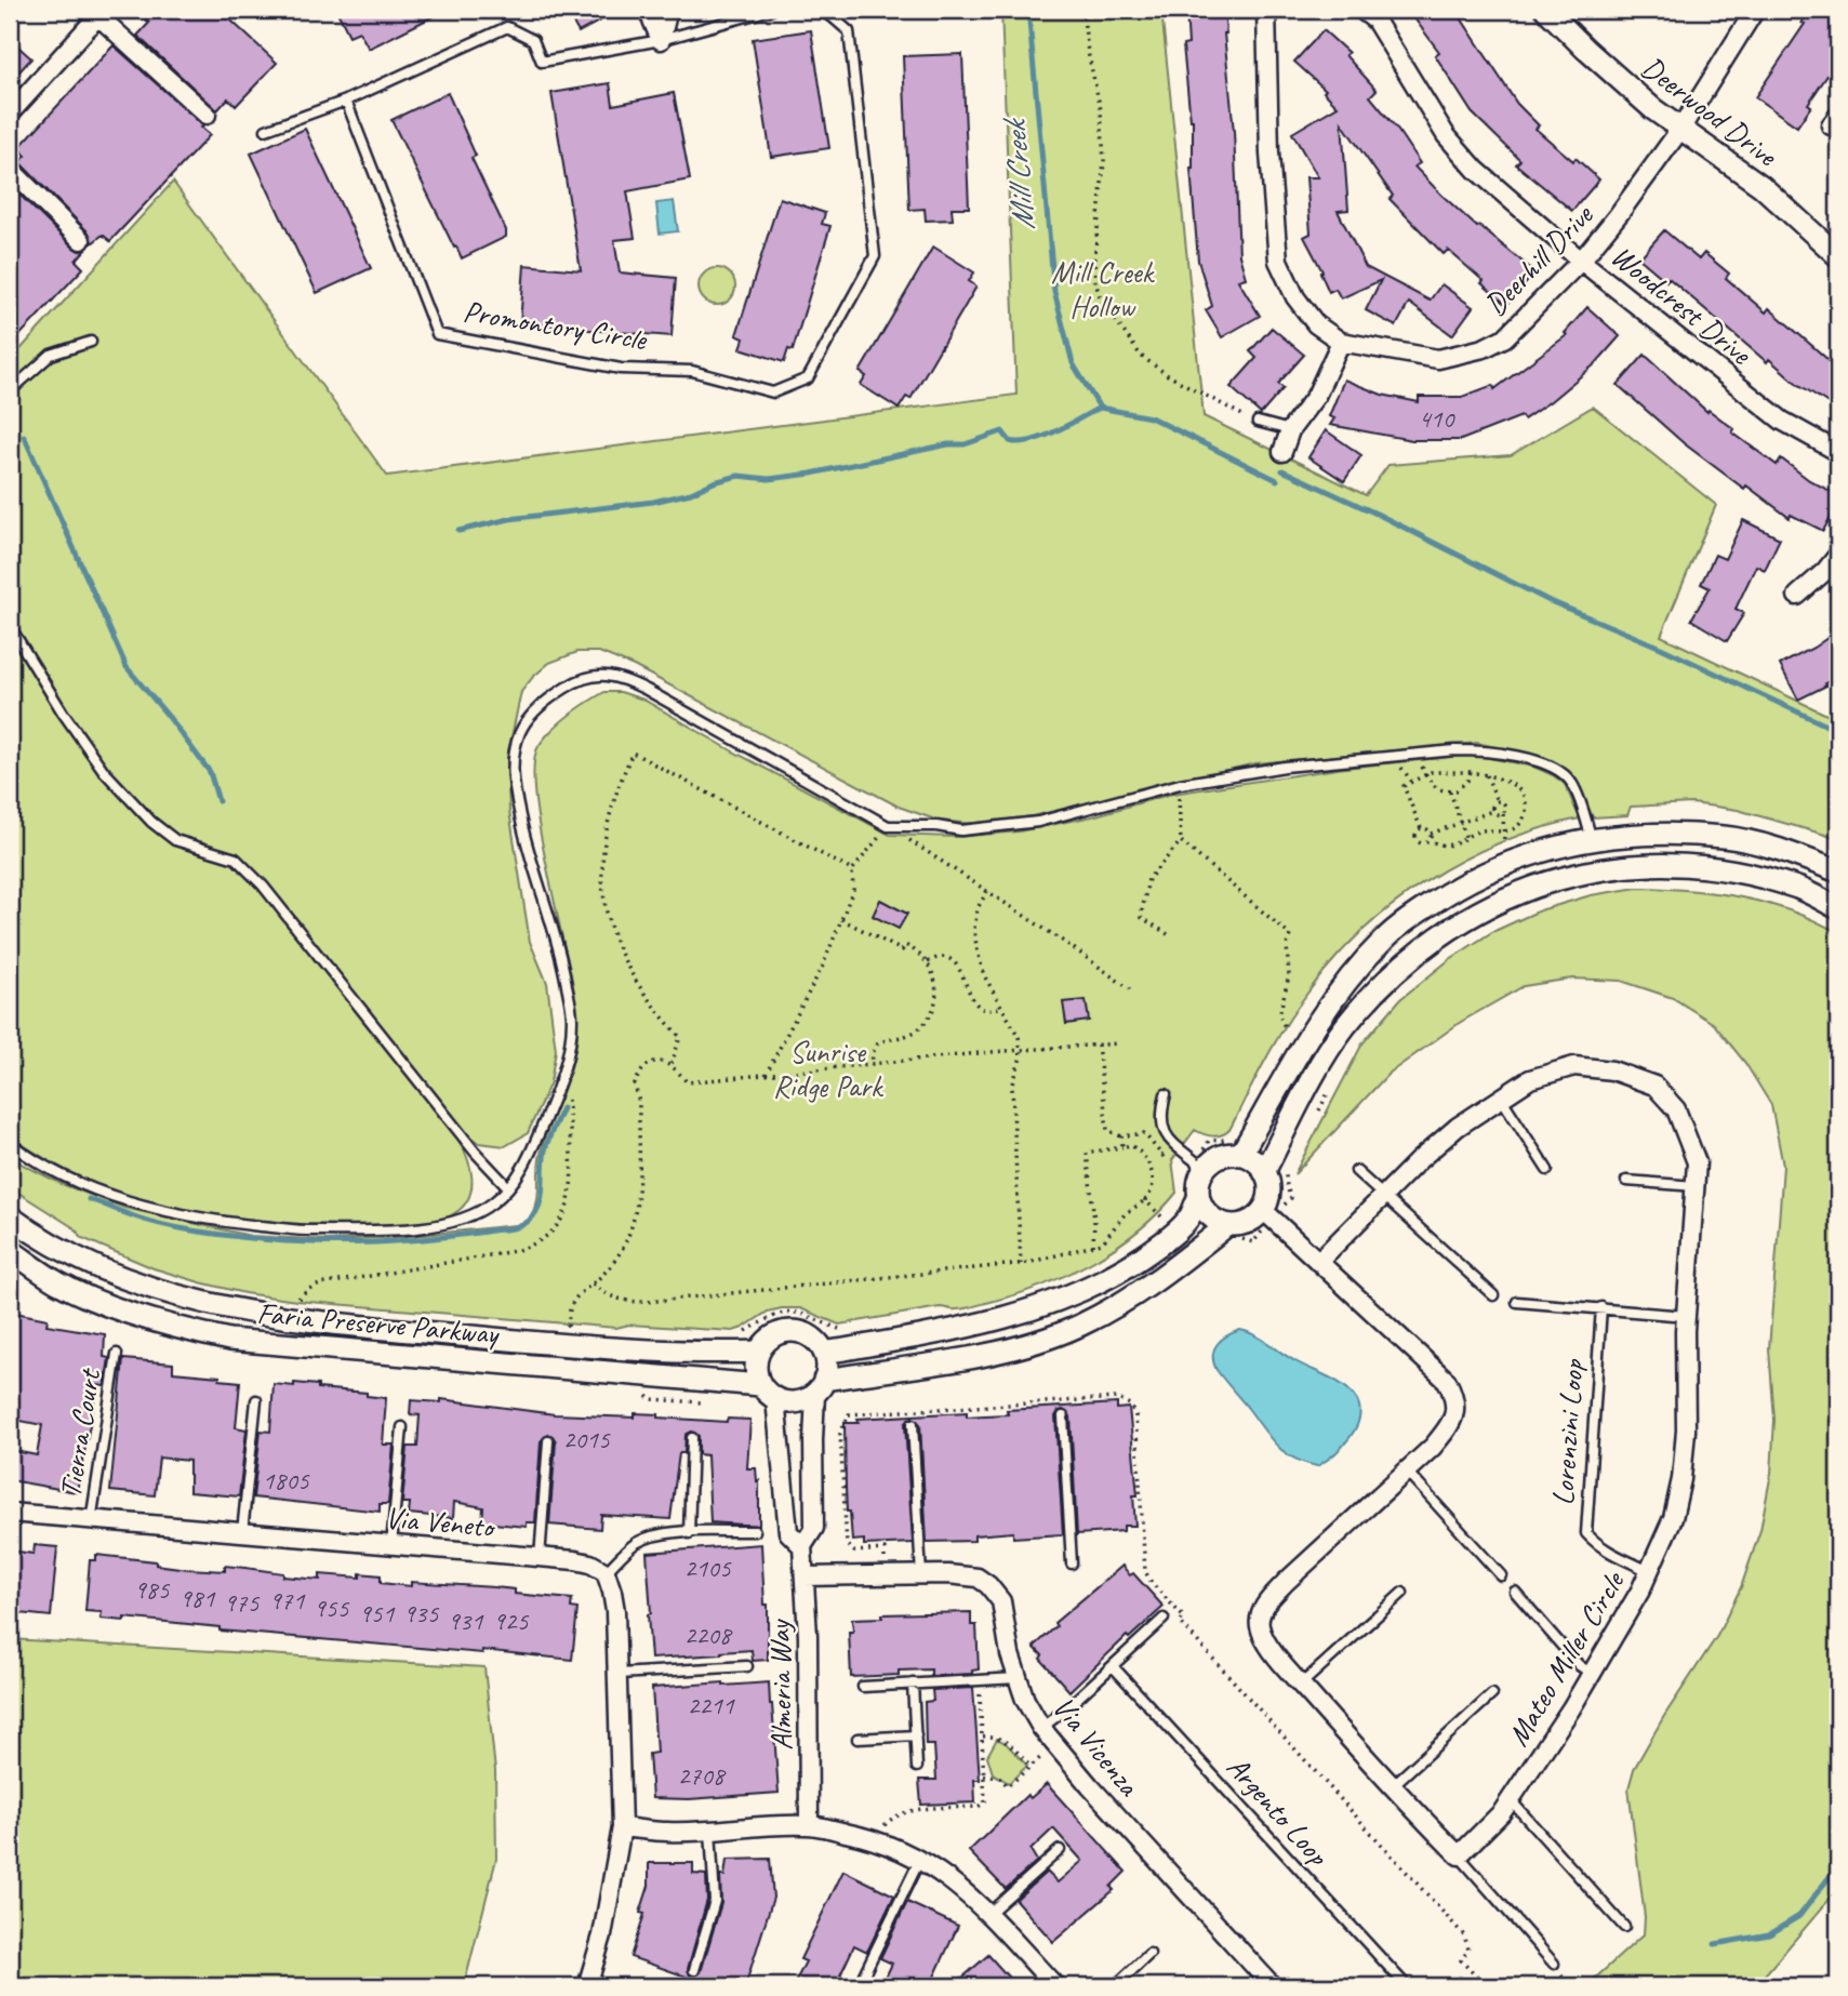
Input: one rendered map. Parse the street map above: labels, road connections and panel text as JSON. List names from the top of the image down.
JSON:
{
  "streets": {
    "street": [
      "Deerwood Drive",
      "Deerhill Drive",
      "Woodcrest Drive",
      "Faria Preserve Parkway",
      "Via Veneto",
      "Mateo Miller Circle",
      "Almeria Way",
      "Via Vicenza"
    ],
    "lane": [
      "Promontory Circle",
      "Lorenzini Loop",
      "Tierra Court",
      "Argento Loop"
    ]
  },
  "crossings": [
    ["Deerwood Drive", "Deerhill Drive"],
    ["Deerhill Drive", "Woodcrest Drive"],
    ["Faria Preserve Parkway", "Almeria Way"],
    ["Lorenzini Loop", "Mateo Miller Circle"],
    ["Tierra Court", "Via Veneto"],
    ["Almeria Way", "Via Vicenza"]
  ],
  "water": ["Mill Creek"],
  "parks": ["Mill Creek Hollow", "Sunrise Ridge Park"],
  "house_numbers": [
    "410",
    "2015",
    "1805",
    "2105",
    "985",
    "981",
    "971",
    "975",
    "955",
    "951",
    "935",
    "931",
    "925",
    "2208",
    "2211",
    "2708"
  ]
}
